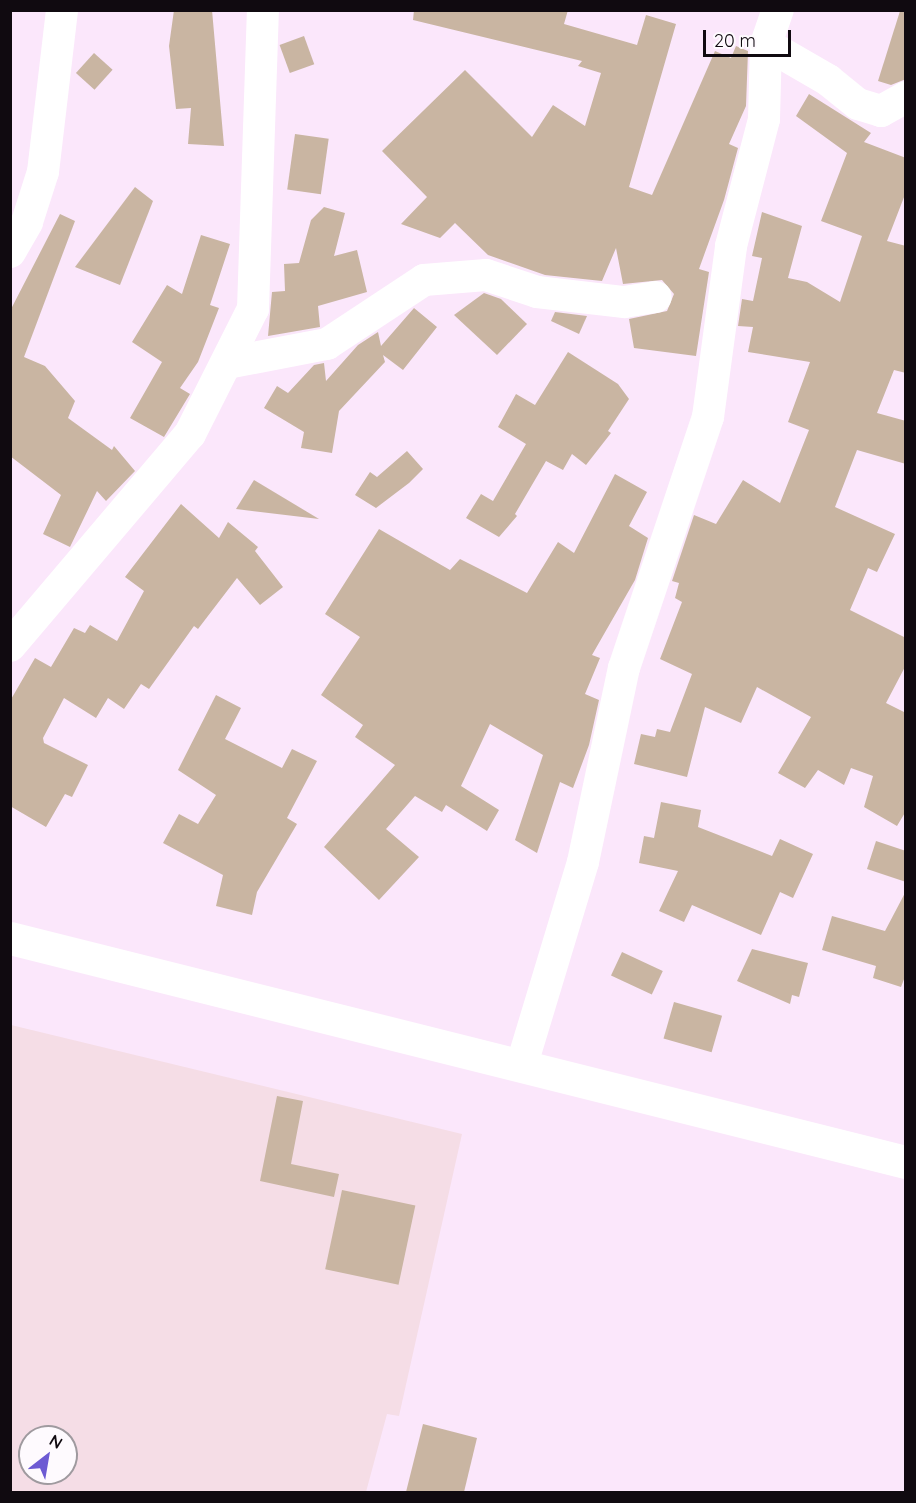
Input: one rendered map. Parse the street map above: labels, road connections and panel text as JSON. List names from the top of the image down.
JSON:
{
  "scale_bar": "20 m",
  "north": "top right"
}
